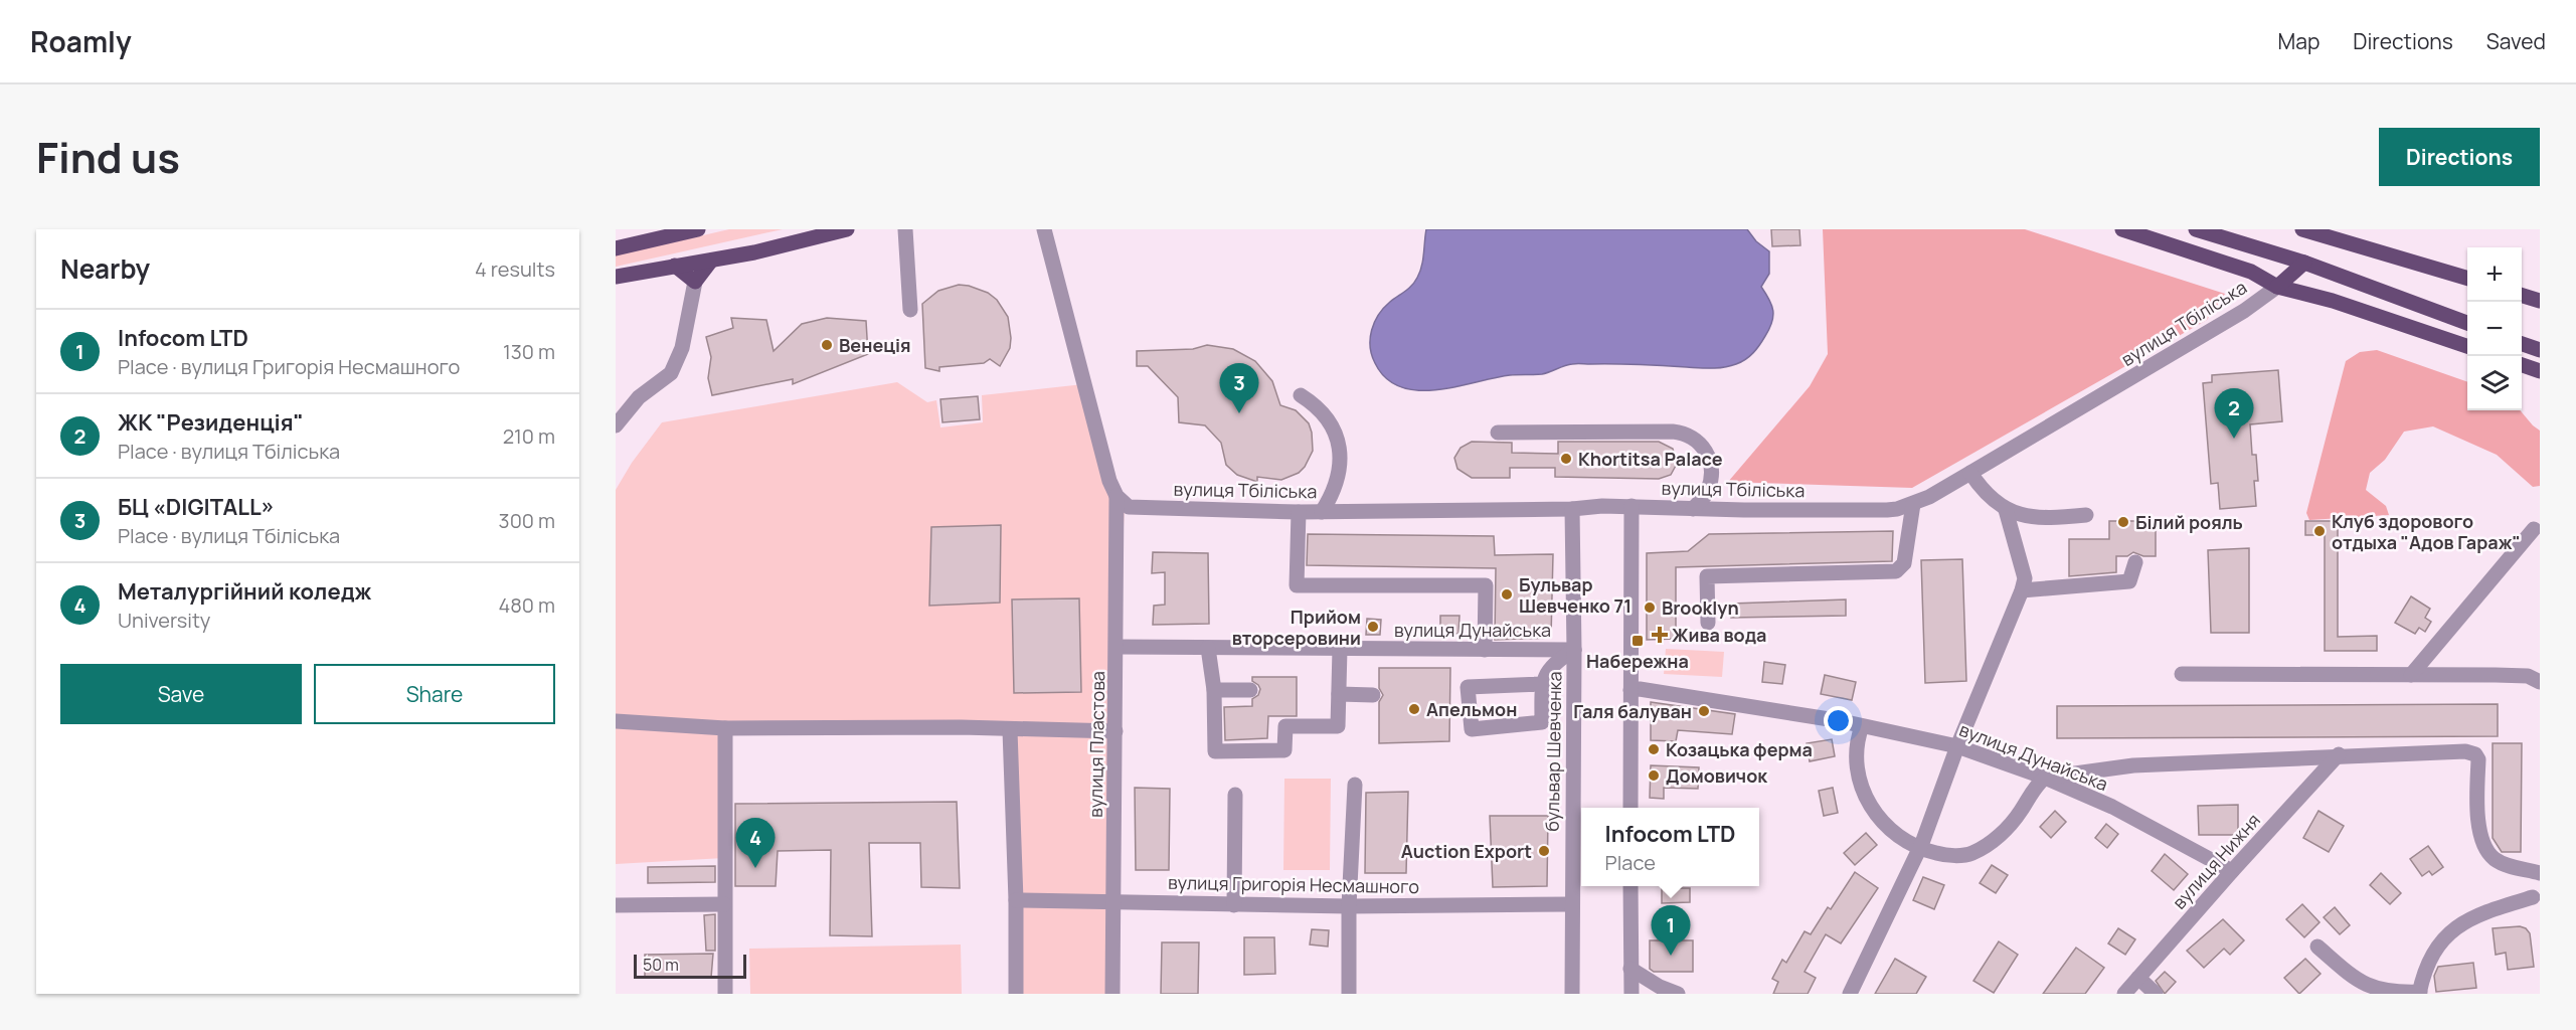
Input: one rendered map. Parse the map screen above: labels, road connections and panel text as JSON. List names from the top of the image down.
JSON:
{
  "streets": {
    "street": [
      "вулиця Тбіліська",
      "вулиця Дунайська",
      "вулиця Пластова",
      "бульвар Шевченка",
      "вулиця Нижня",
      "вулиця Григорія Несмашного"
    ]
  },
  "crossings": [
    ["вулиця Тбіліська", "вулиця Пластова"],
    ["вулиця Тбіліська", "бульвар Шевченка"],
    ["вулиця Дунайська", "вулиця Пластова"],
    ["вулиця Дунайська", "бульвар Шевченка"],
    ["вулиця Дунайська", "вулиця Нижня"],
    ["вулиця Пластова", "вулиця Григорія Несмашного"],
    ["бульвар Шевченка", "вулиця Григорія Несмашного"]
  ],
  "places": {
    "other": [
      "Венеція",
      "Khortitsa Palace",
      "Білий рояль",
      "Клуб здорового отдыха \"Адов Гараж\"",
      "Бульвар Шевченко 71",
      "Brooklyn",
      "Прийом вторсеровини",
      "Апельмон",
      "Галя балуван",
      "Козацька ферма",
      "Домовичок",
      "Auction Export"
    ],
    "health": ["Жива вода"],
    "transit": ["Набережна"]
  },
  "scale_bar": "50 m",
  "page": {
    "header": "Roamly",
    "nav": ["Map", "Directions", "Saved"],
    "title": "Find us",
    "buttons": [
      "Directions",
      ["Save", "Share"]
    ],
    "heading": ["Nearby", "4 results"],
    "map_buttons": ["+", "−"],
    "list": [
      {
        "mark": "1",
        "name": "Infocom LTD",
        "note": "Place · вулиця Григорія Несмашного",
        "value": "130 m"
      },
      {
        "mark": "2",
        "name": "ЖК \"Резиденція\"",
        "note": "Place · вулиця Тбіліська",
        "value": "210 m"
      },
      {
        "mark": "3",
        "name": "БЦ «DIGITALL»",
        "note": "Place · вулиця Тбіліська",
        "value": "300 m"
      },
      {
        "mark": "4",
        "name": "Металургійний коледж",
        "note": "University",
        "value": "480 m"
      }
    ],
    "pins": [
      "3",
      "2",
      "4",
      "1"
    ],
    "popup": ["Infocom LTD", "Place"],
    "scale": "50 m"
  }
}
